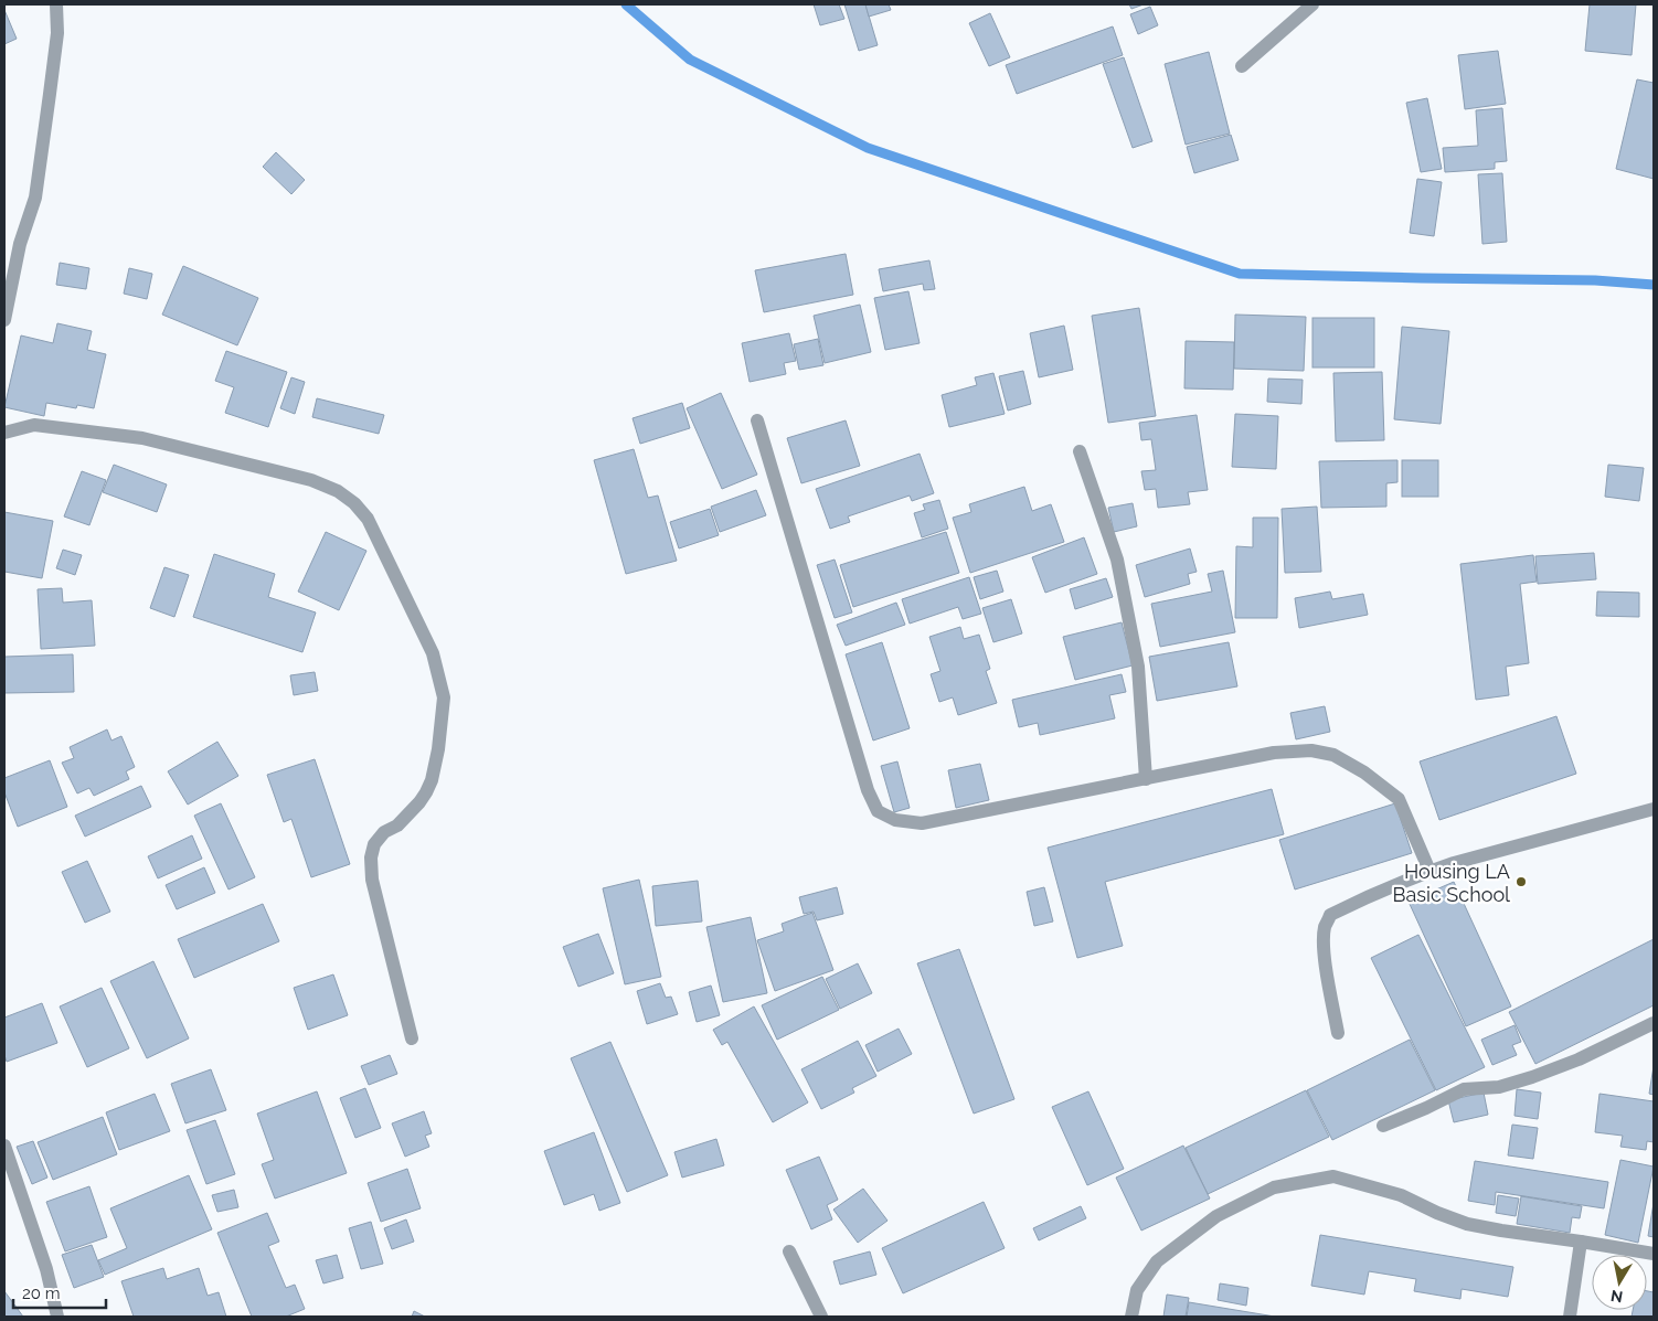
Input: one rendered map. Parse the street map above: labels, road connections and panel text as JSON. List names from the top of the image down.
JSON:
{
  "places": ["Housing LA Basic School"],
  "scale_bar": "20 m",
  "north": "bottom"
}
